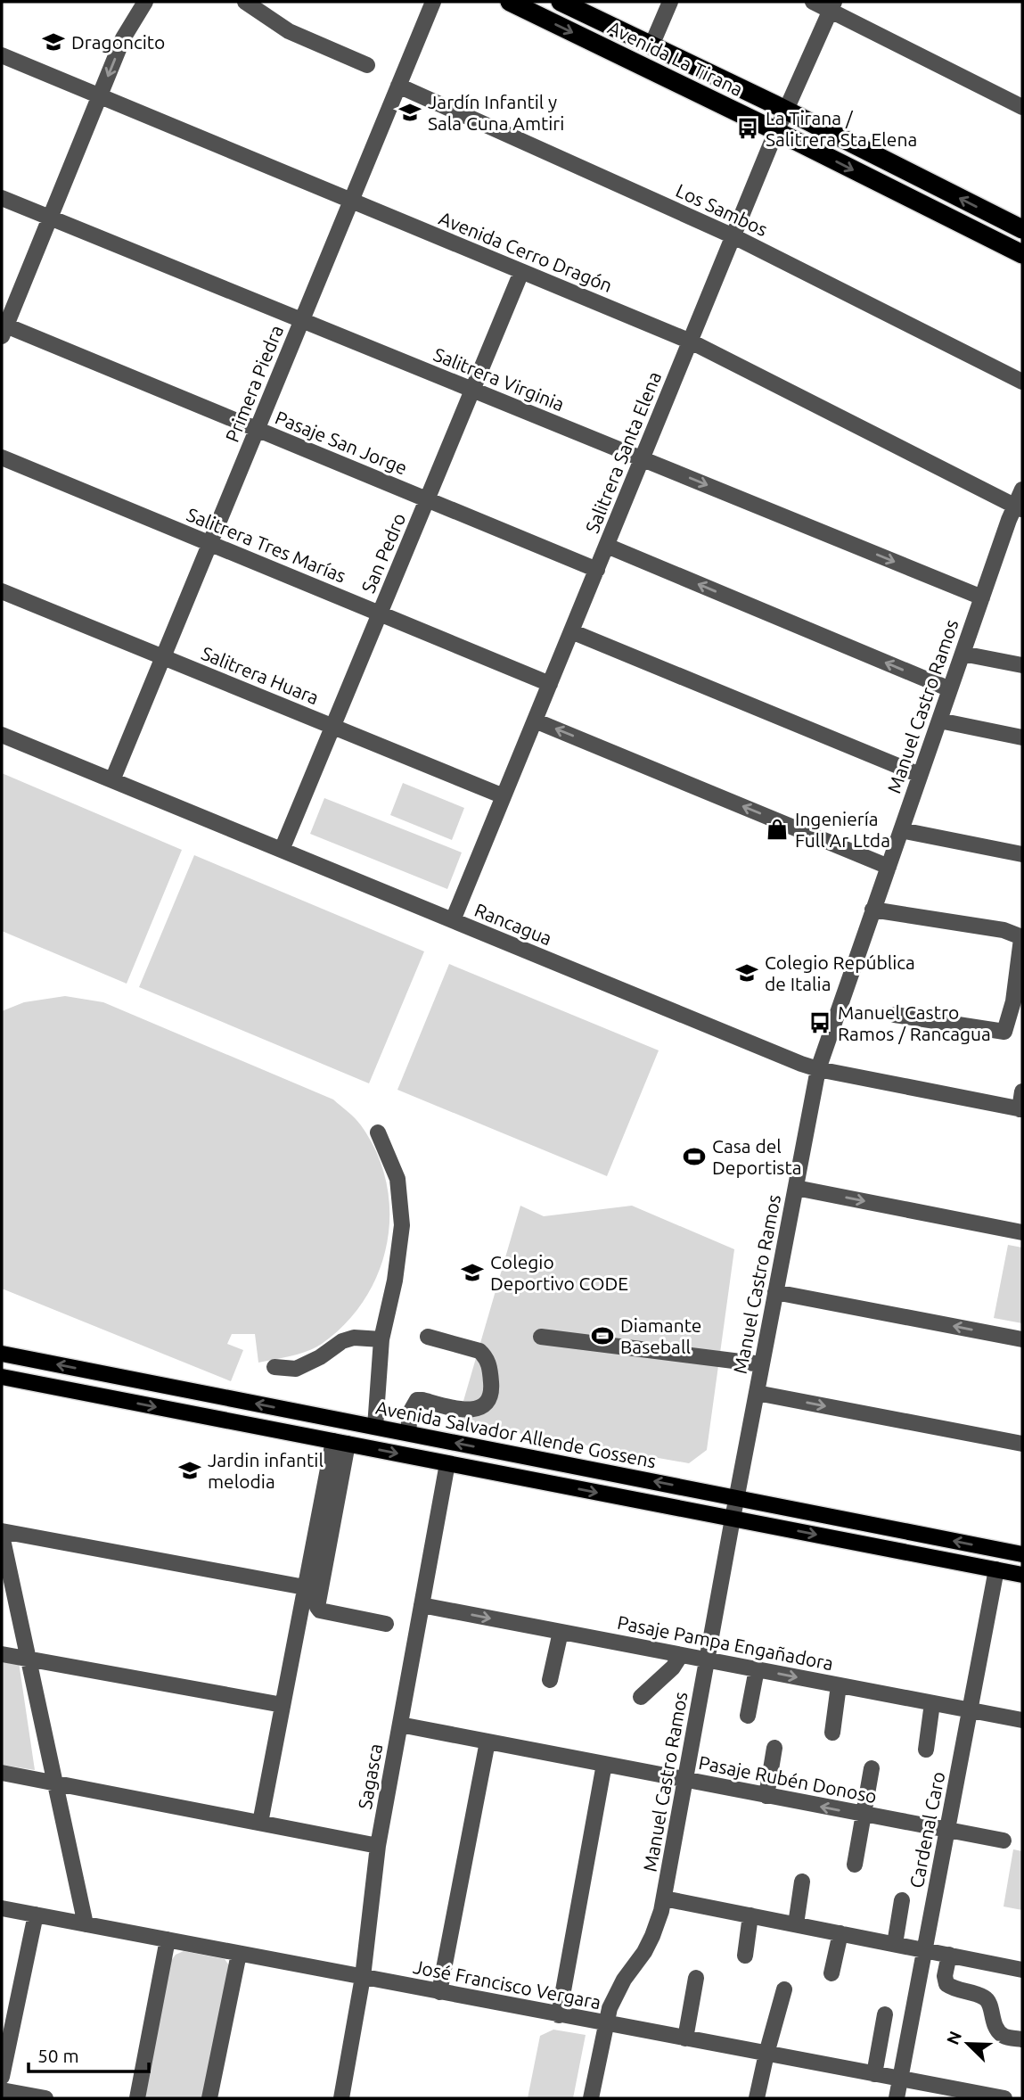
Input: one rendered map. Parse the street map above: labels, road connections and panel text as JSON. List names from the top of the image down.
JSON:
{
  "streets": {
    "highway": ["Avenida La Tirana"],
    "main road": ["Avenida Salvador Allende Gossens"],
    "street": [
      "Los Sambos",
      "Avenida Cerro Dragón",
      "Salitrera Virginia",
      "Primera Piedra",
      "Pasaje San Jorge",
      "Salitrera Santa Elena",
      "Salitrera Tres Marías",
      "San Pedro",
      "Salitrera Huara",
      "Manuel Castro Ramos",
      "Rancagua",
      "Pasaje Pampa Engañadora",
      "Sagasca",
      "Pasaje Rubén Donoso",
      "Cardenal Caro",
      "José Francisco Vergara"
    ]
  },
  "crossings": [
    ["Avenida La Tirana", "Salitrera Santa Elena"],
    ["Los Sambos", "Primera Piedra"],
    ["Los Sambos", "Salitrera Santa Elena"],
    ["Avenida Cerro Dragón", "Primera Piedra"],
    ["Avenida Cerro Dragón", "Salitrera Santa Elena"],
    ["Avenida Cerro Dragón", "San Pedro"],
    ["Avenida Cerro Dragón", "Manuel Castro Ramos"],
    ["Salitrera Virginia", "Primera Piedra"],
    ["Salitrera Virginia", "Salitrera Santa Elena"],
    ["Salitrera Virginia", "San Pedro"],
    ["Salitrera Virginia", "Manuel Castro Ramos"],
    ["Primera Piedra", "Pasaje San Jorge"],
    ["Primera Piedra", "Salitrera Tres Marías"],
    ["Primera Piedra", "Salitrera Huara"],
    ["Primera Piedra", "Rancagua"],
    ["Pasaje San Jorge", "Salitrera Santa Elena"],
    ["Pasaje San Jorge", "San Pedro"],
    ["Salitrera Santa Elena", "Salitrera Tres Marías"],
    ["Salitrera Santa Elena", "Salitrera Huara"],
    ["Salitrera Santa Elena", "Rancagua"],
    ["Salitrera Tres Marías", "San Pedro"],
    ["San Pedro", "Salitrera Huara"],
    ["San Pedro", "Rancagua"],
    ["Manuel Castro Ramos", "Rancagua"],
    ["Manuel Castro Ramos", "Avenida Salvador Allende Gossens"],
    ["Manuel Castro Ramos", "Pasaje Pampa Engañadora"],
    ["Manuel Castro Ramos", "Pasaje Rubén Donoso"],
    ["Manuel Castro Ramos", "José Francisco Vergara"],
    ["Pasaje Pampa Engañadora", "Sagasca"],
    ["Pasaje Pampa Engañadora", "Cardenal Caro"],
    ["Sagasca", "Pasaje Rubén Donoso"],
    ["Sagasca", "José Francisco Vergara"],
    ["Pasaje Rubén Donoso", "Cardenal Caro"],
    ["Cardenal Caro", "José Francisco Vergara"]
  ],
  "one_way": ["Pasaje Pampa Engañadora"],
  "places": {
    "school or university": [
      "Dragoncito",
      "Jardín Infantil y Sala Cuna Amtiri",
      "Colegio República de Italia",
      "Colegio Deportivo CODE",
      "Jardin infantil melodia"
    ],
    "bus stop": ["La Tirana / Salitrera Sta Elena", "Manuel Castro Ramos / Rancagua"],
    "shop": ["Ingeniería Full Ar Ltda"],
    "sports": ["Casa del Deportista", "Diamante Baseball"]
  },
  "scale_bar": "50 m",
  "north": "top left"
}
